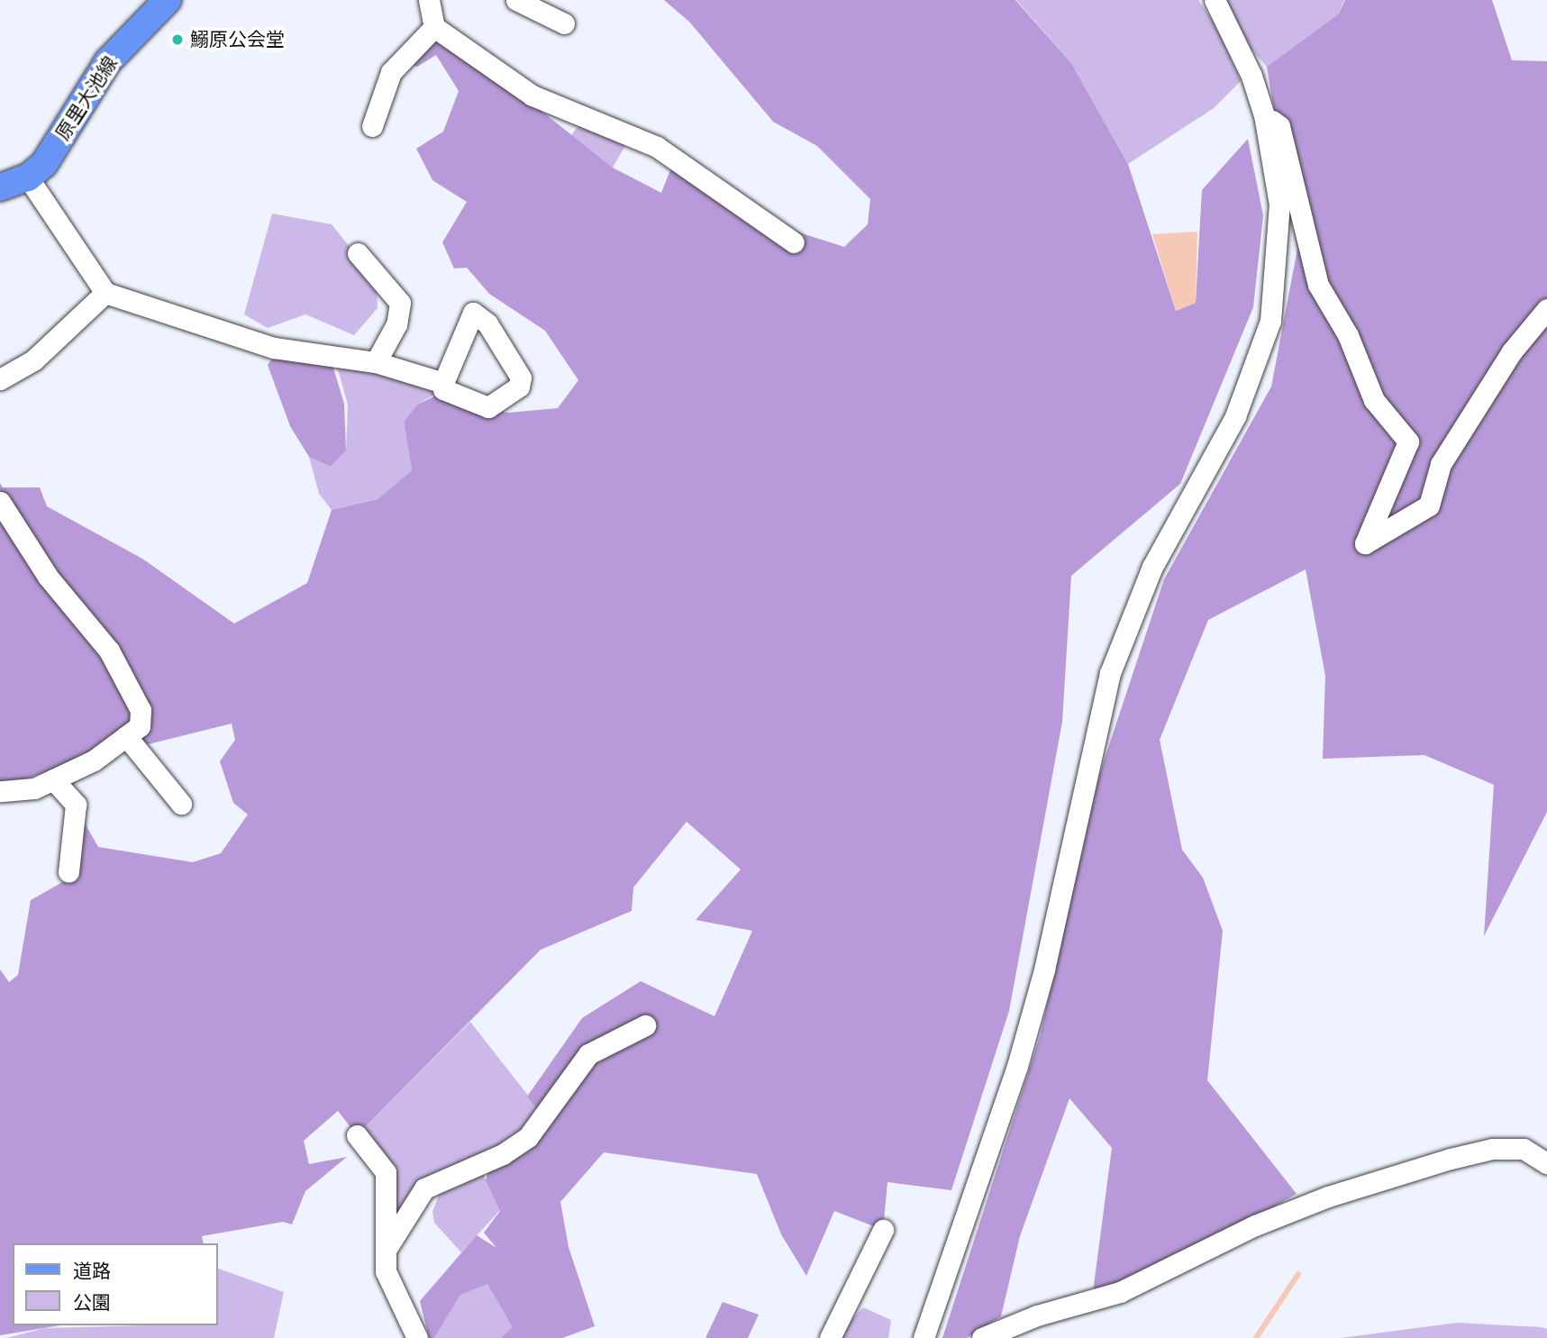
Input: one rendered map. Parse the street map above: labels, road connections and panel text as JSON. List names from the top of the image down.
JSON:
{
  "streets": {
    "main road": ["原里大池線"]
  },
  "places": ["鰯原公会堂"],
  "legend": ["道路", "公園"]
}
